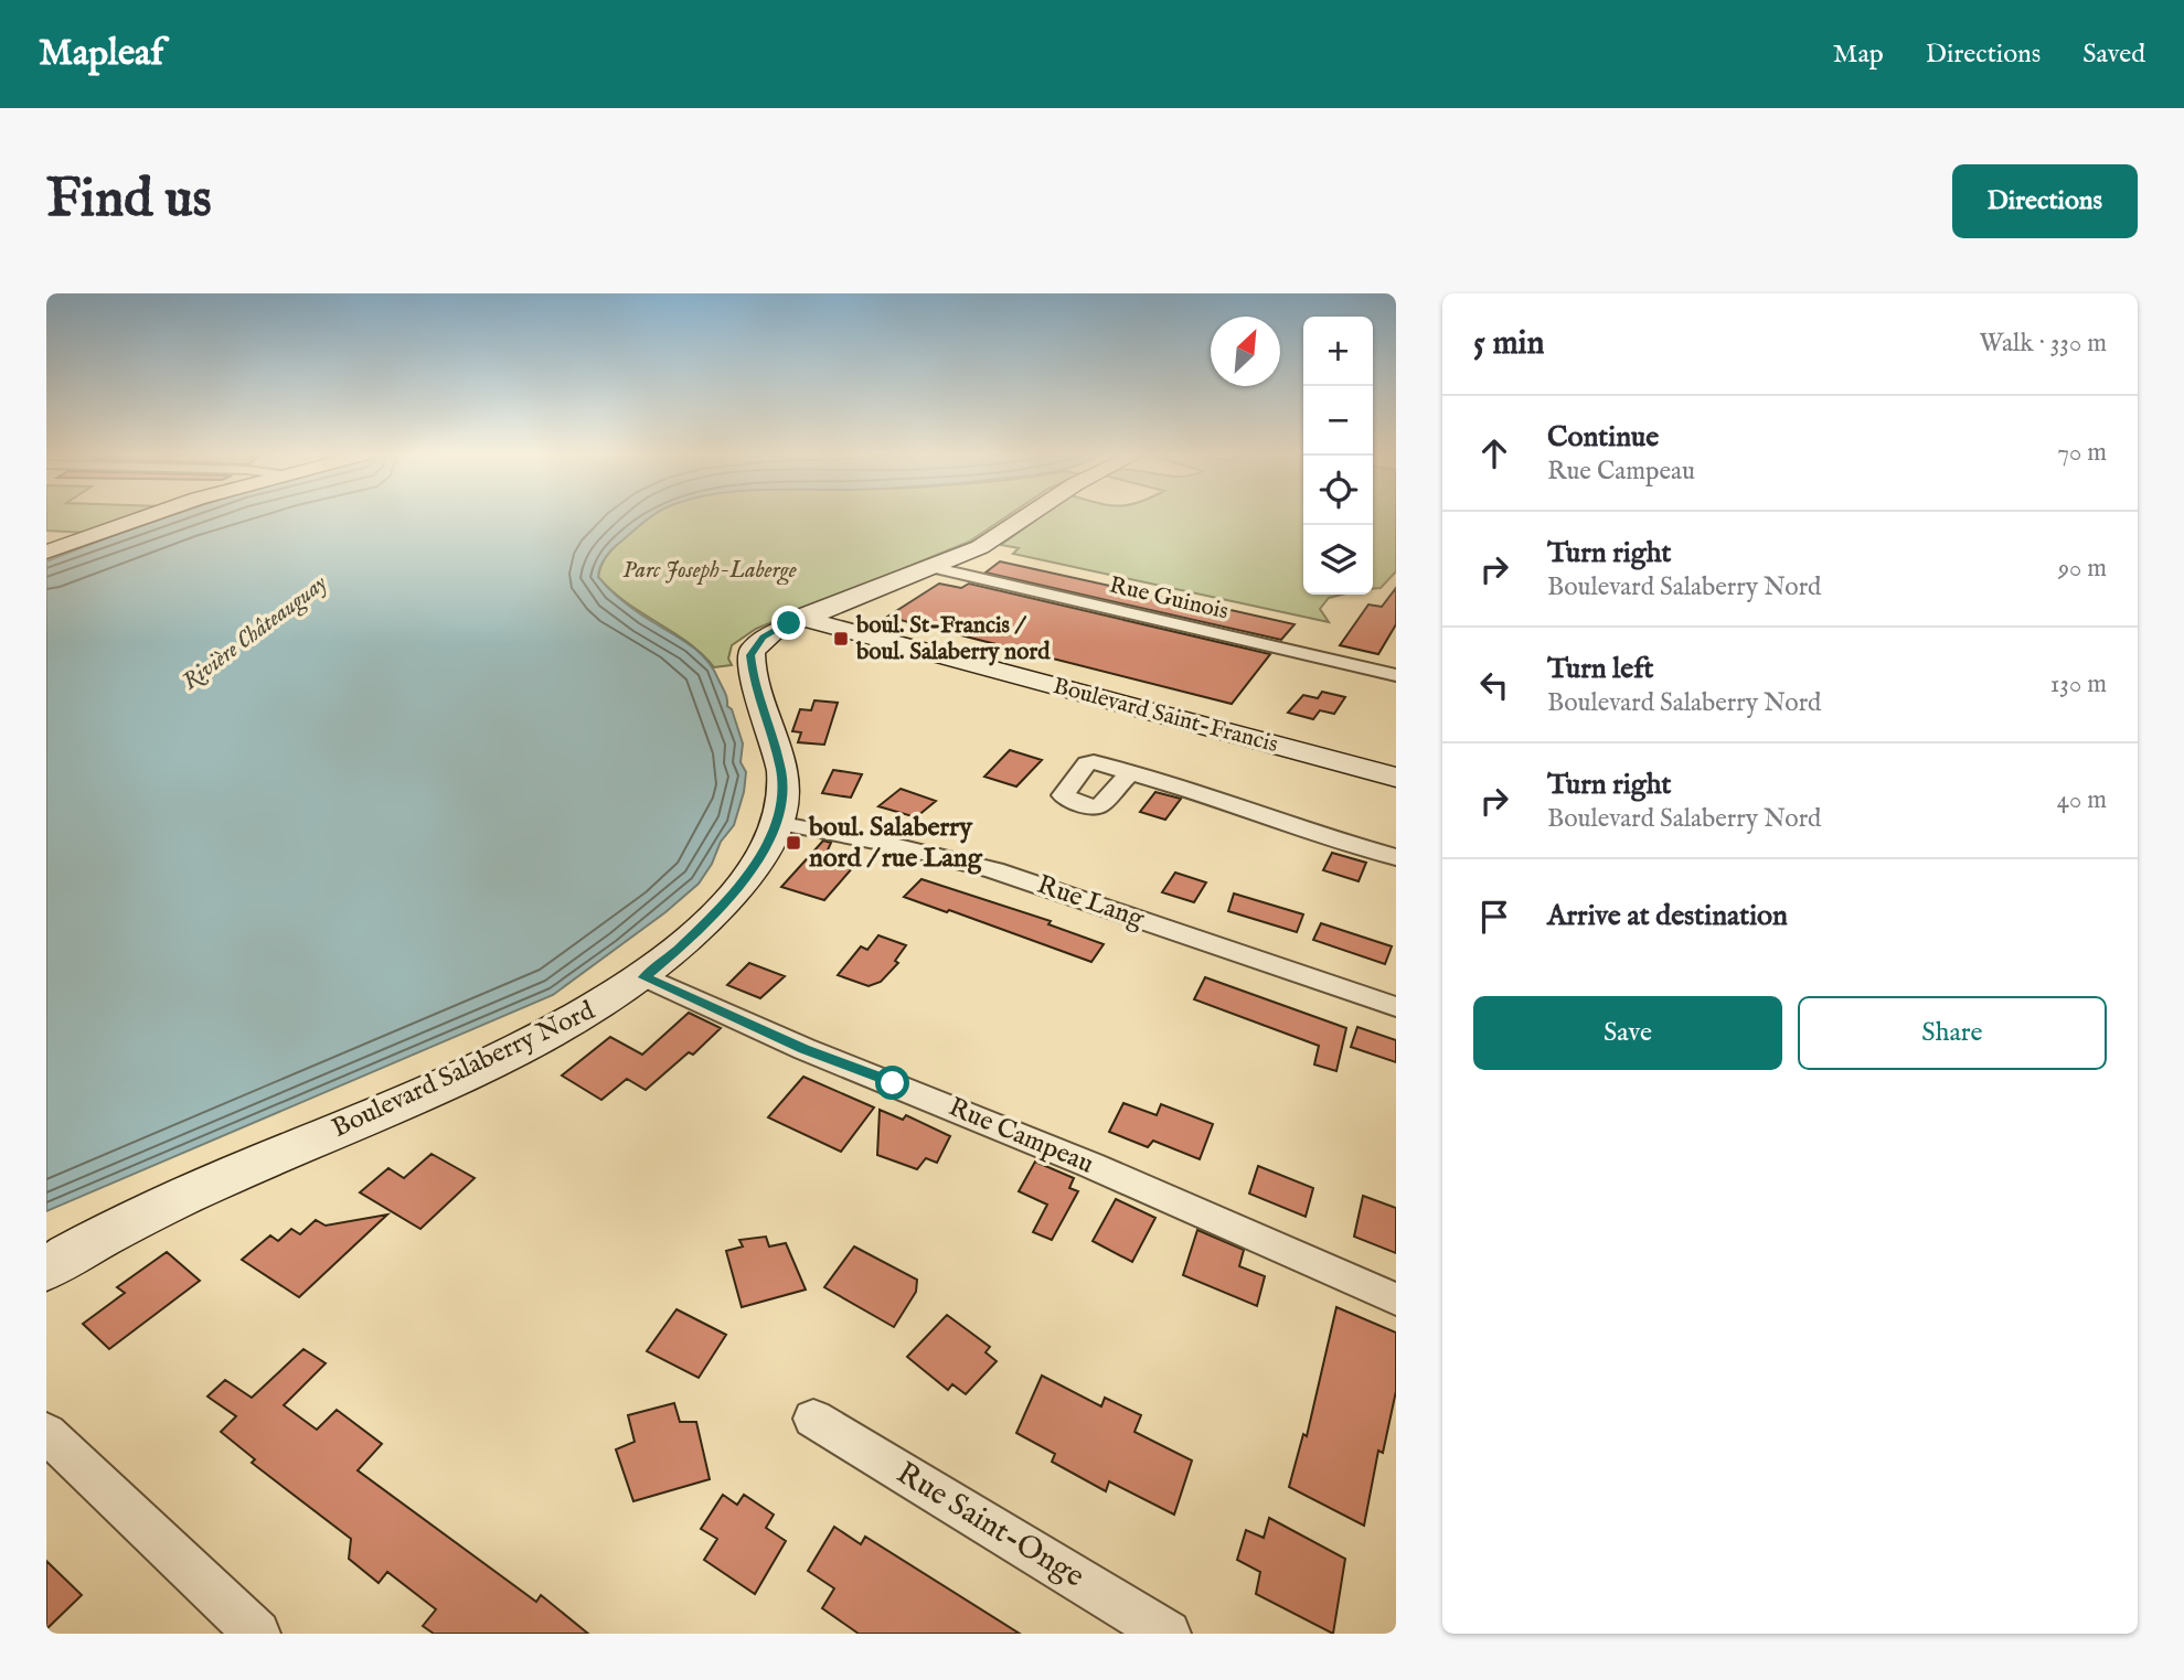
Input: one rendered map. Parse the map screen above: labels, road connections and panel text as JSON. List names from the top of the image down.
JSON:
{
  "streets": {
    "street": [
      "Rue Guinois",
      "Boulevard Saint-Francis",
      "Rue Lang",
      "Boulevard Salaberry Nord",
      "Rue Campeau",
      "Rue Saint-Onge"
    ]
  },
  "crossings": [
    ["Rue Guinois", "Boulevard Salaberry Nord"],
    ["Boulevard Saint-Francis", "Boulevard Salaberry Nord"],
    ["Rue Lang", "Boulevard Salaberry Nord"],
    ["Boulevard Salaberry Nord", "Rue Campeau"]
  ],
  "water": ["Rivière Châteauguay"],
  "parks": ["Parc Joseph-Laberge"],
  "places": {
    "transit": ["boul. St-Francis / boul. Salaberry nord", "boul. Salaberry nord / rue Lang"]
  },
  "north": "top right",
  "page": {
    "header": "Mapleaf",
    "nav": ["Map", "Directions", "Saved"],
    "buttons": [
      "Directions",
      ["Save", "Share"]
    ],
    "title": "Find us",
    "heading": ["5 min", "Walk · 330 m"],
    "map_buttons": ["+", "−"],
    "list": [
      ["Continue", "Rue Campeau", "70 m"],
      ["Turn right", "Boulevard Salaberry Nord", "90 m"],
      ["Turn left", "Boulevard Salaberry Nord", "130 m"],
      ["Turn right", "Boulevard Salaberry Nord", "40 m"],
      "Arrive at destination"
    ]
  }
}
